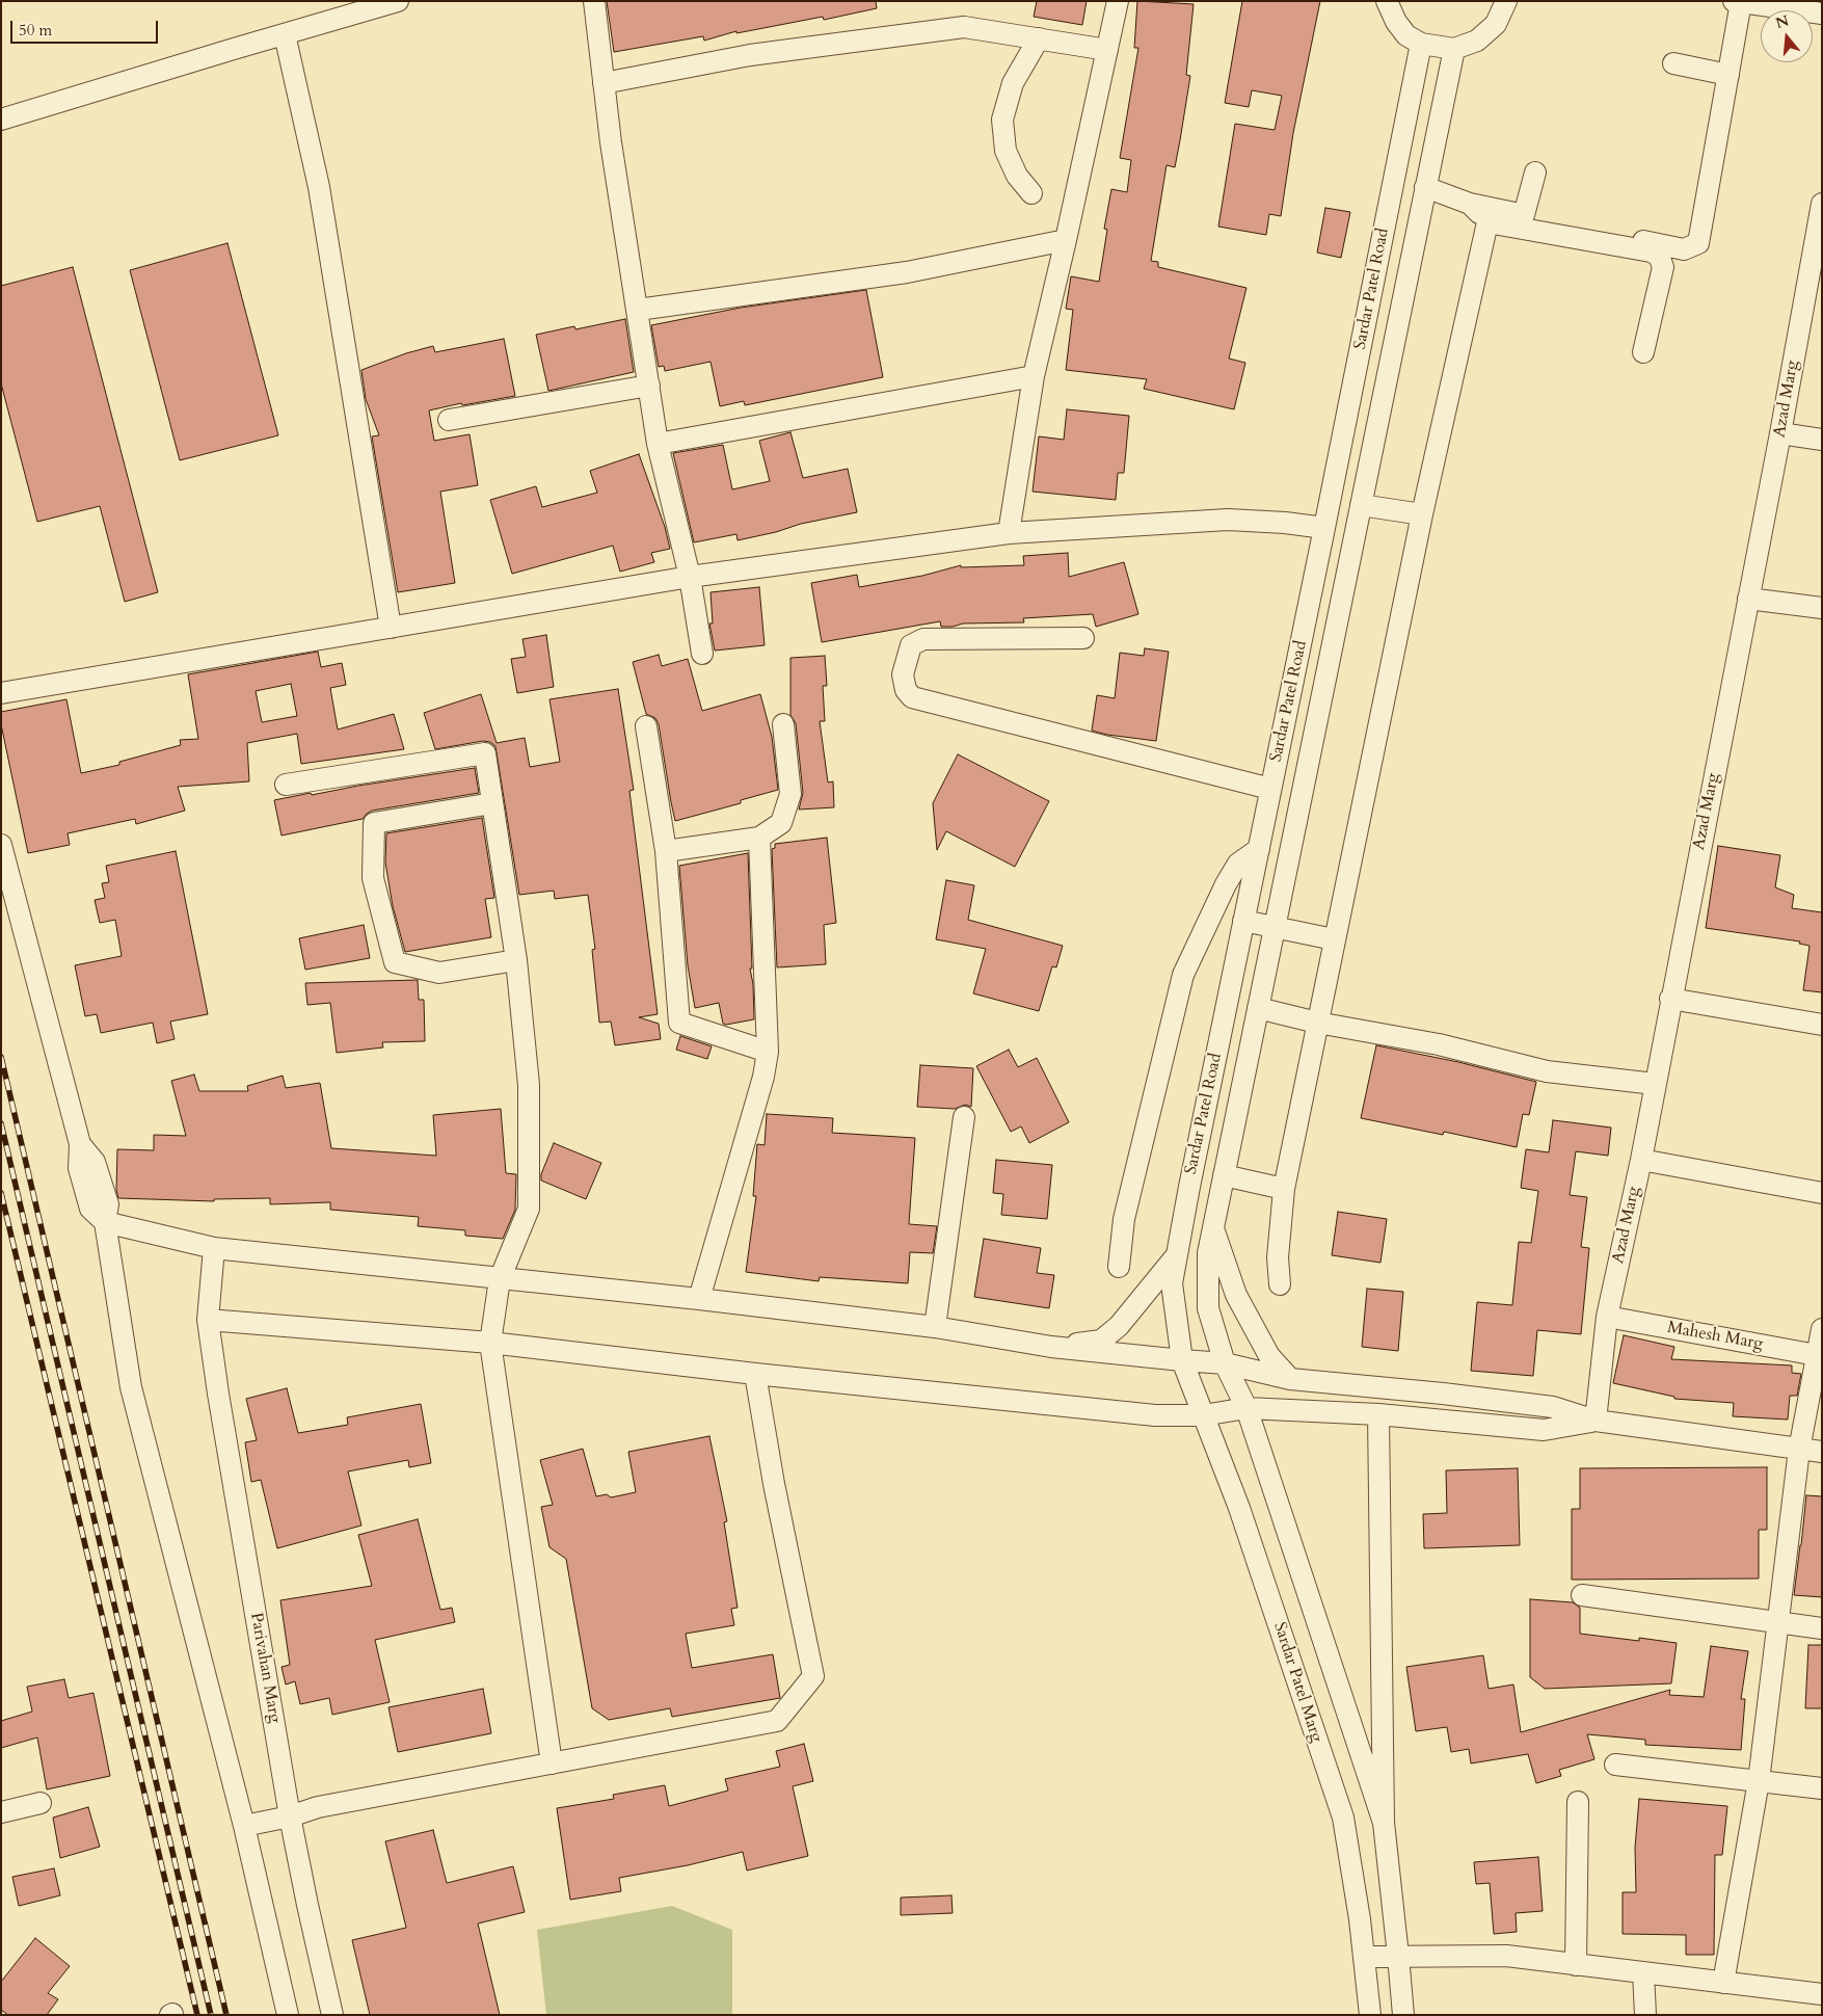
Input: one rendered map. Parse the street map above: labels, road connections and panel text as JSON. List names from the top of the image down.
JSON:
{
  "streets": {
    "street": [
      "Sardar Patel Road",
      "Azad Marg",
      "Mahesh Marg",
      "Parivahan Marg",
      "Sardar Patel Marg"
    ]
  },
  "crossings": [
    ["Sardar Patel Road", "Sardar Patel Marg"],
    ["Azad Marg", "Mahesh Marg"]
  ],
  "scale_bar": "50 m",
  "north": "top"
}
